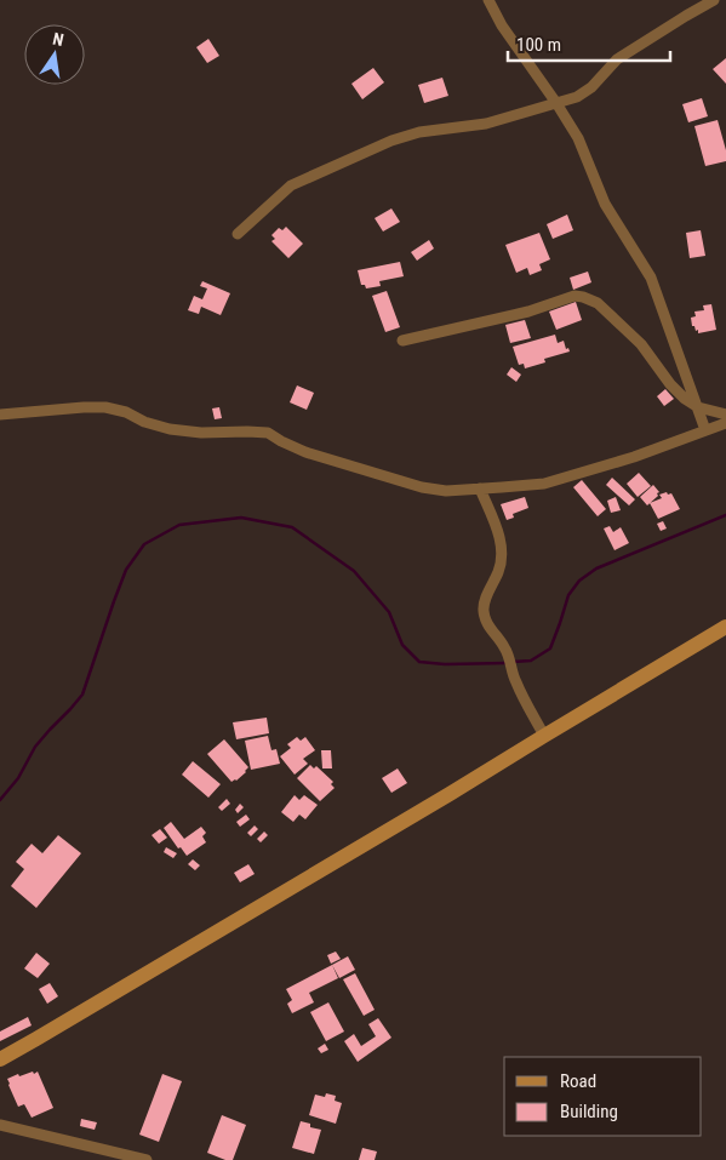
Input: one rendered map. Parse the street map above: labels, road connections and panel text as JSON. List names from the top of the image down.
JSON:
{
  "legend": ["Road", "Building"],
  "scale_bar": "100 m",
  "north": "top"
}
